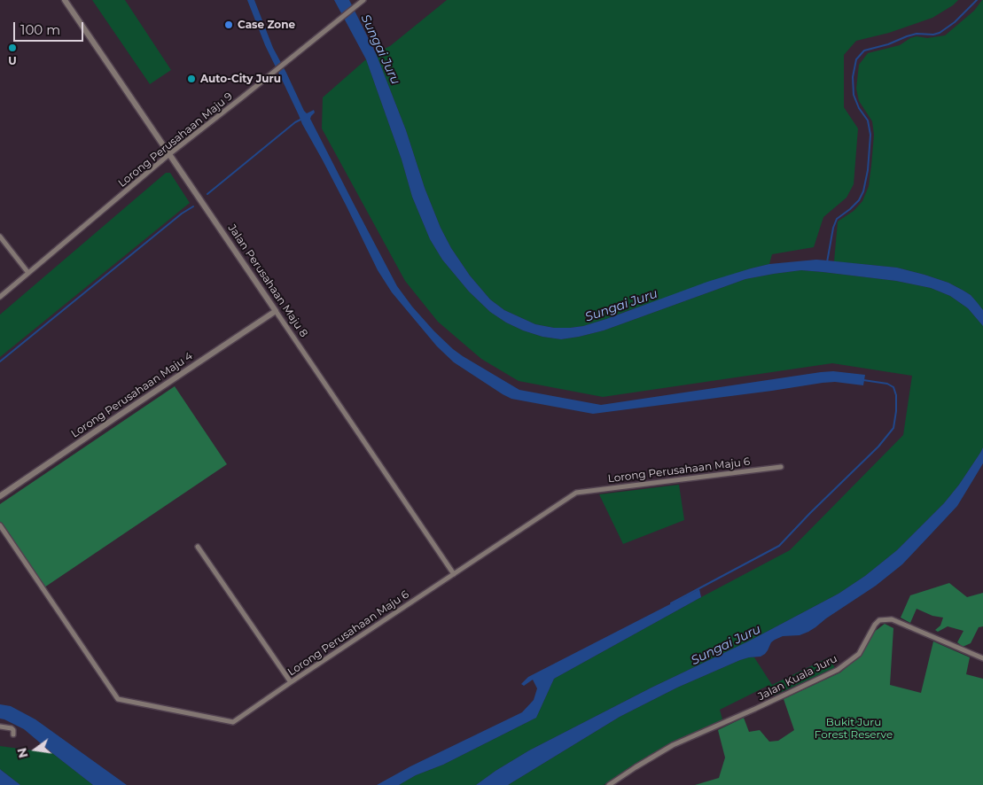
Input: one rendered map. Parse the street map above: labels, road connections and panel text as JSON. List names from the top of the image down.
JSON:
{
  "streets": {
    "street": [
      "Lorong Perusahaan Maju 9",
      "Jalan Perusahaan Maju 8",
      "Lorong Perusahaan Maju 4",
      "Lorong Perusahaan Maju 6",
      "Jalan Kuala Juru"
    ]
  },
  "crossings": [
    ["Lorong Perusahaan Maju 9", "Jalan Perusahaan Maju 8"],
    ["Jalan Perusahaan Maju 8", "Lorong Perusahaan Maju 4"],
    ["Jalan Perusahaan Maju 8", "Lorong Perusahaan Maju 6"]
  ],
  "water": ["Sungai Juru"],
  "parks": ["Bukit Juru Forest Reserve"],
  "places": ["Case Zone", "U", "Auto-City Juru"],
  "scale_bar": "100 m",
  "north": "left"
}
